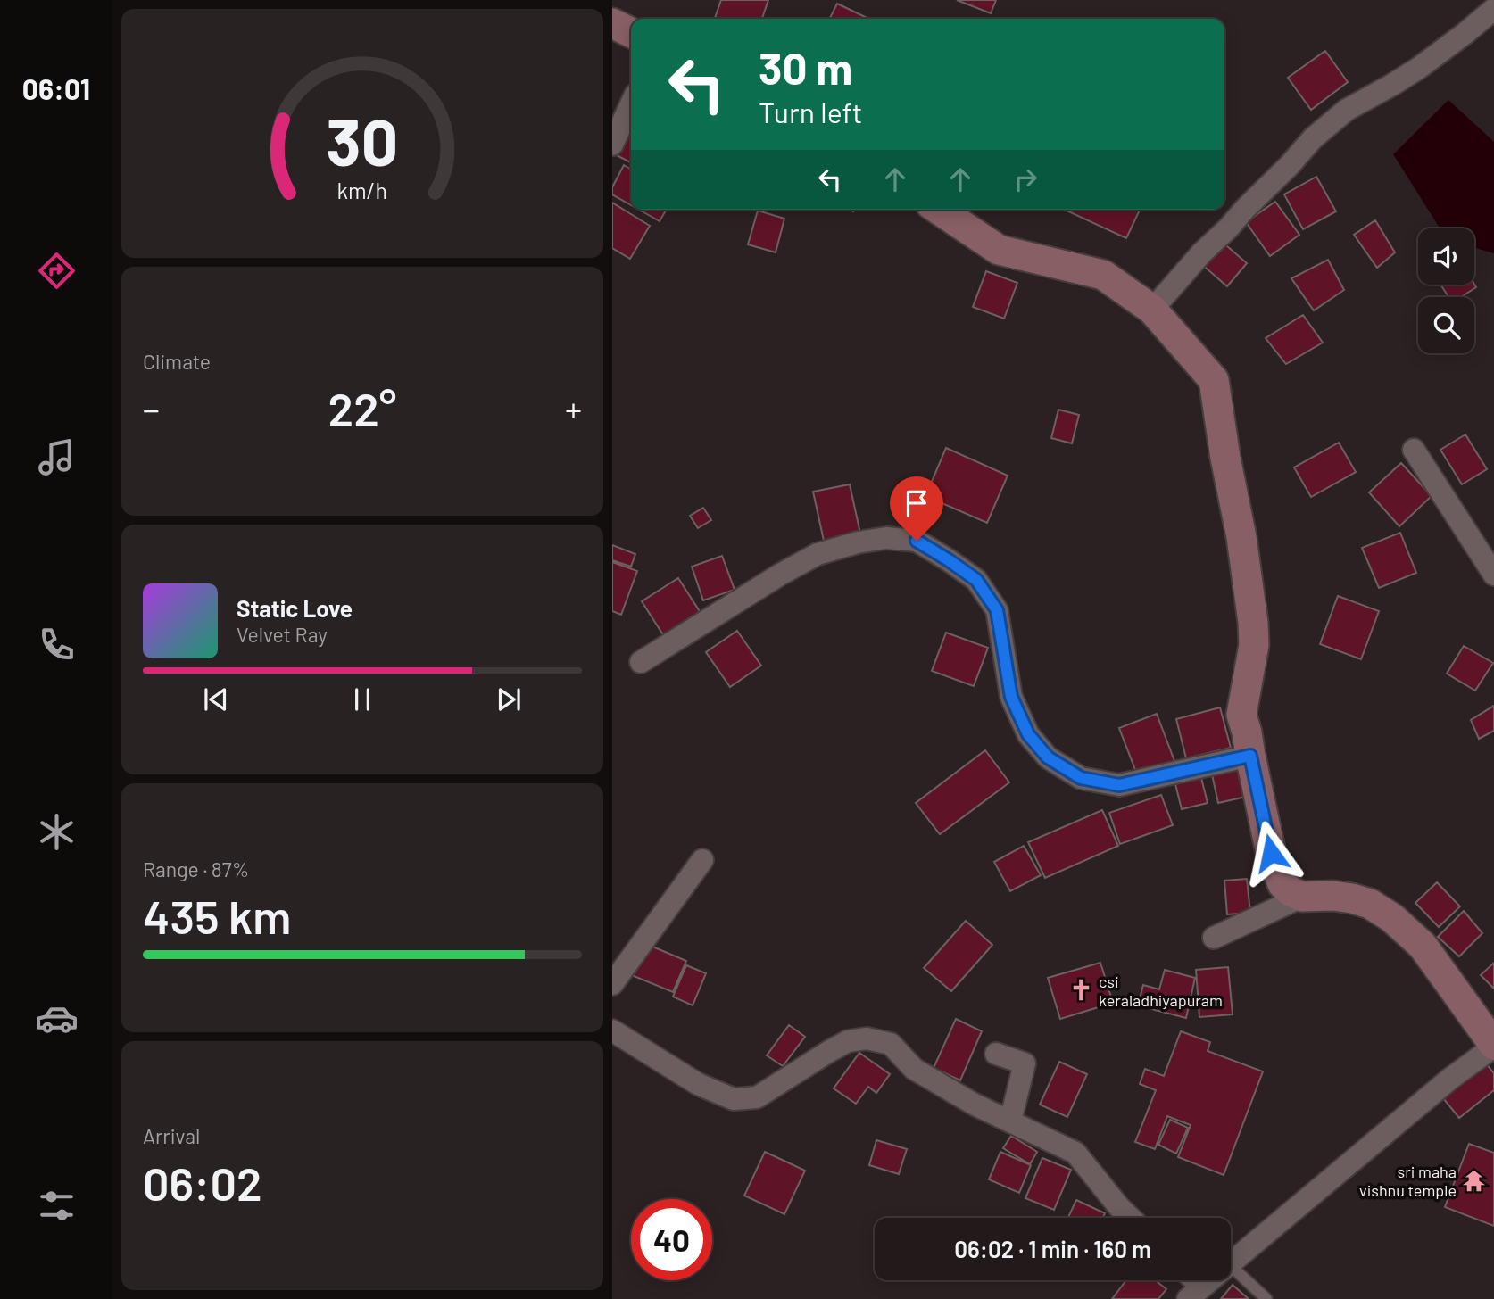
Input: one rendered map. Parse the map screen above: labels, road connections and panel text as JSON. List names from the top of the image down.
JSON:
{
  "places": {
    "church": ["csi keraladhiyapuram"],
    "temple": ["sri maha vishnu temple"]
  },
  "page": {
    "tabs": "06:01",
    "turn": ["30 m", "Turn left"],
    "tile": [
      "Climate",
      ["Range · 87%", "435 km"],
      ["Arrival", "06:02"]
    ],
    "heat": ["−", "22°", "+"],
    "song": ["Static Love", "Velvet Ray"],
    "limit": "40",
    "trip": "06:02 · 1 min · 160 m",
    "gauge": ["30", "km/h"]
  }
}
